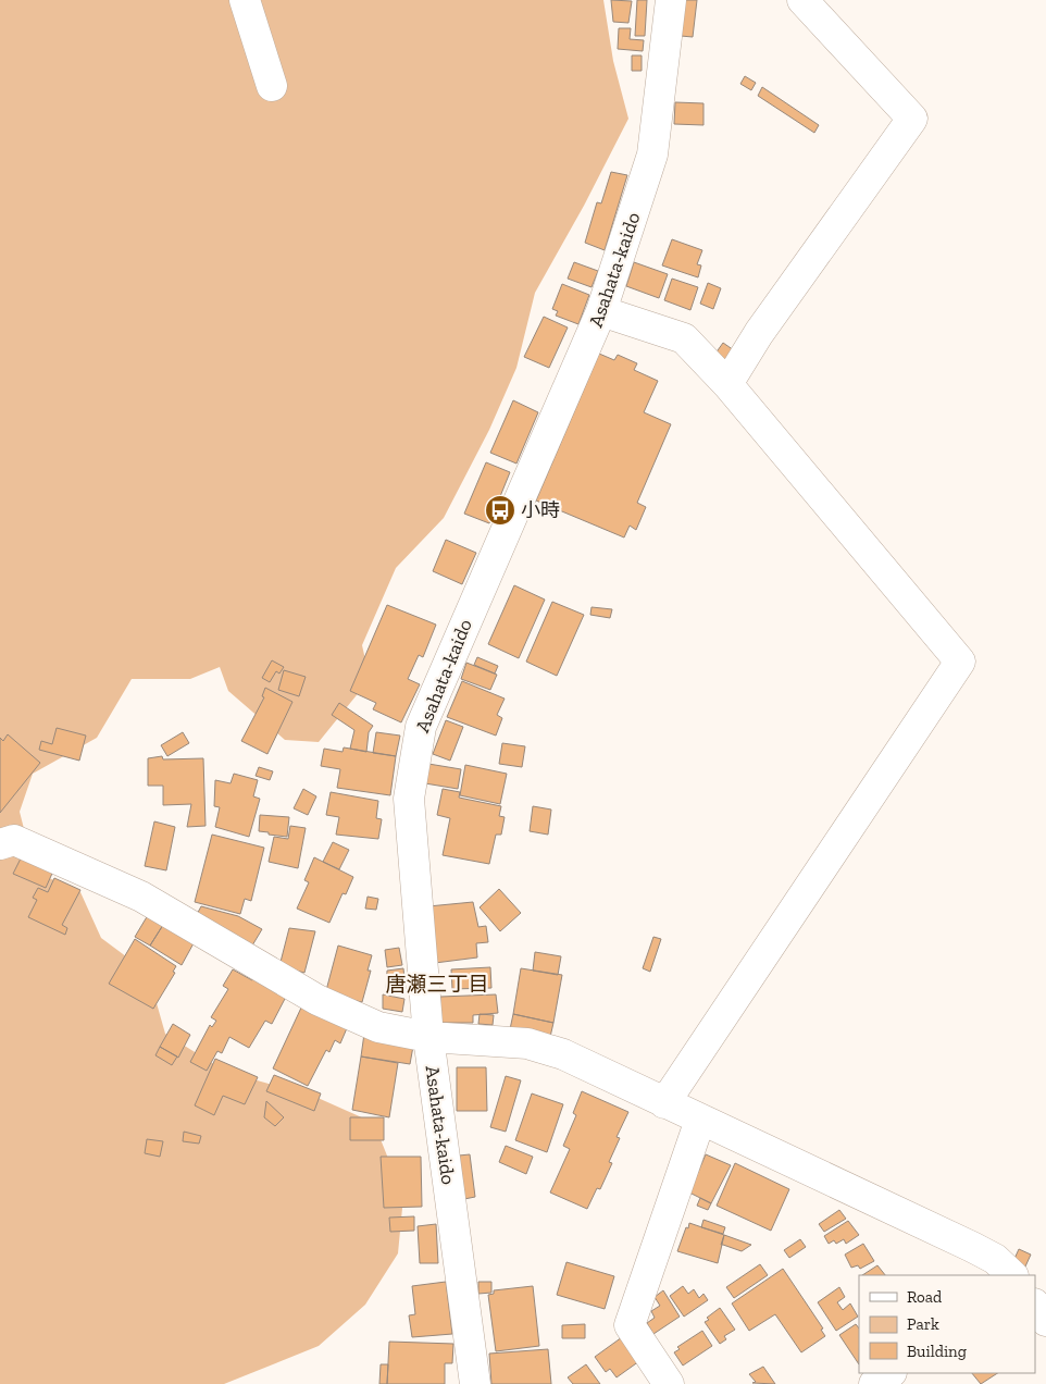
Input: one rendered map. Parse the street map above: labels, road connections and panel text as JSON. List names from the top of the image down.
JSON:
{
  "streets": {
    "street": ["Asahata-kaido"]
  },
  "districts": ["唐瀬三丁目"],
  "places": {
    "bus stop": ["小時"]
  },
  "legend": ["Road", "Park", "Building"]
}
